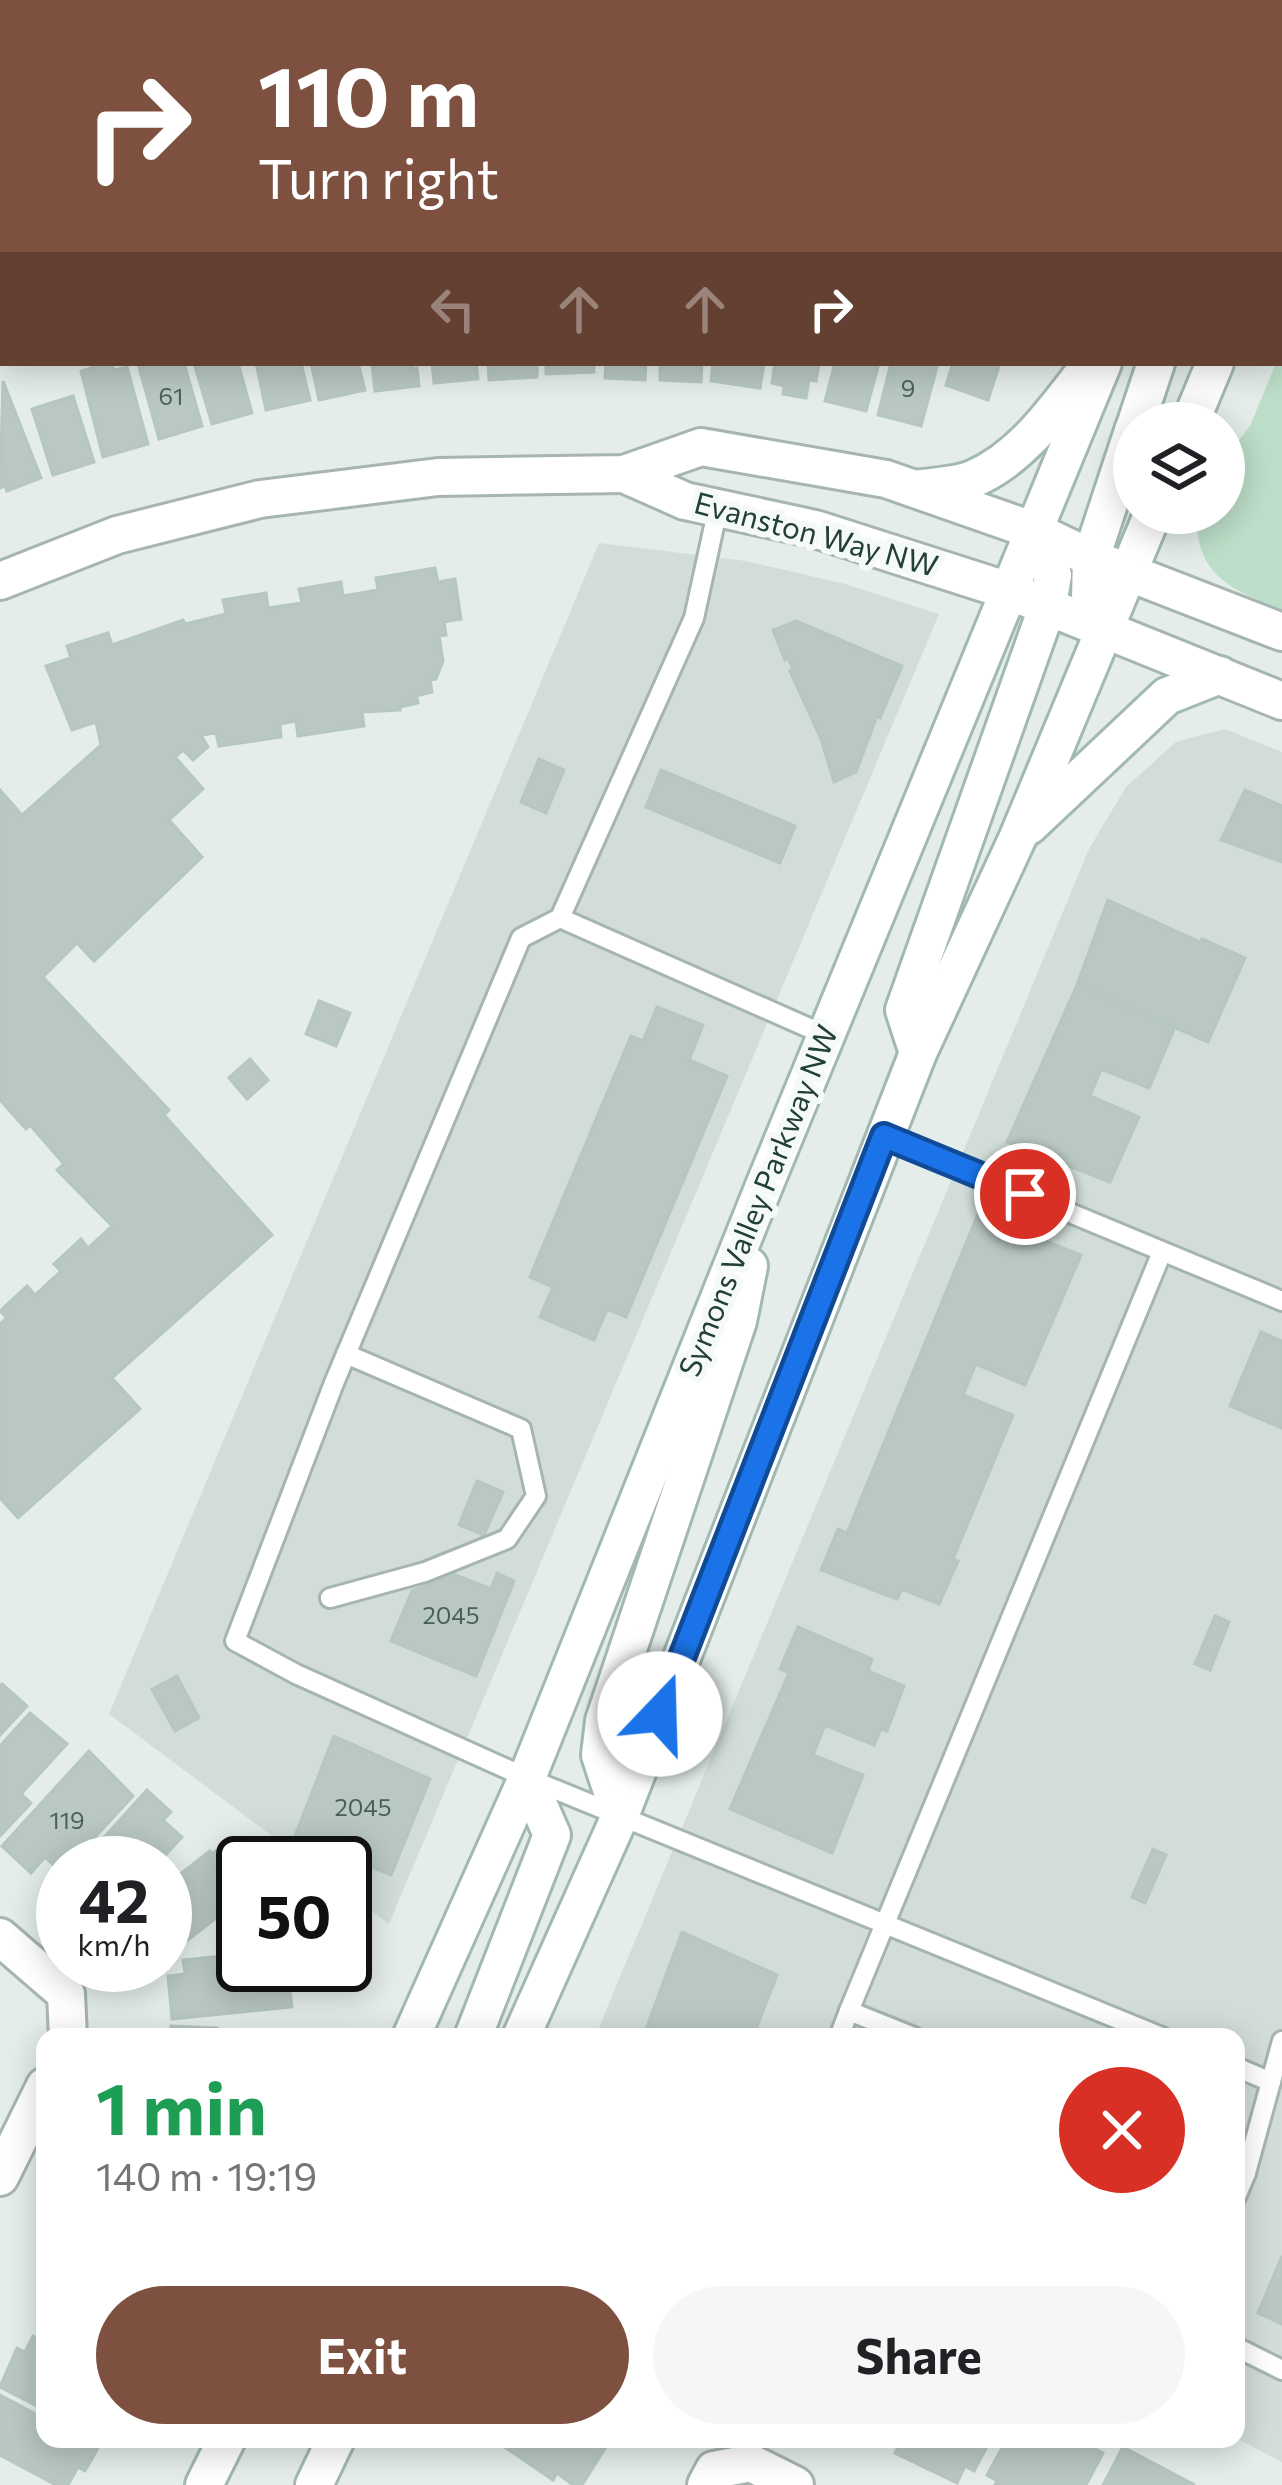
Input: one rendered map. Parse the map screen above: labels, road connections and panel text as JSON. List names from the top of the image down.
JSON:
{
  "streets": {
    "main road": ["Evanston Way NW", "Symons Valley Parkway NW"]
  },
  "crossings": [
    ["Evanston Way NW", "Symons Valley Parkway NW"]
  ],
  "house_numbers": [
    "9",
    "61",
    "2045",
    "2045",
    "119"
  ],
  "page": {
    "turn": ["110 m", "Turn right"],
    "speed": "42 km/h",
    "limit": "50",
    "heading": ["1 min", "140 m · 19:19"],
    "buttons": ["Exit", "Share"]
  }
}
